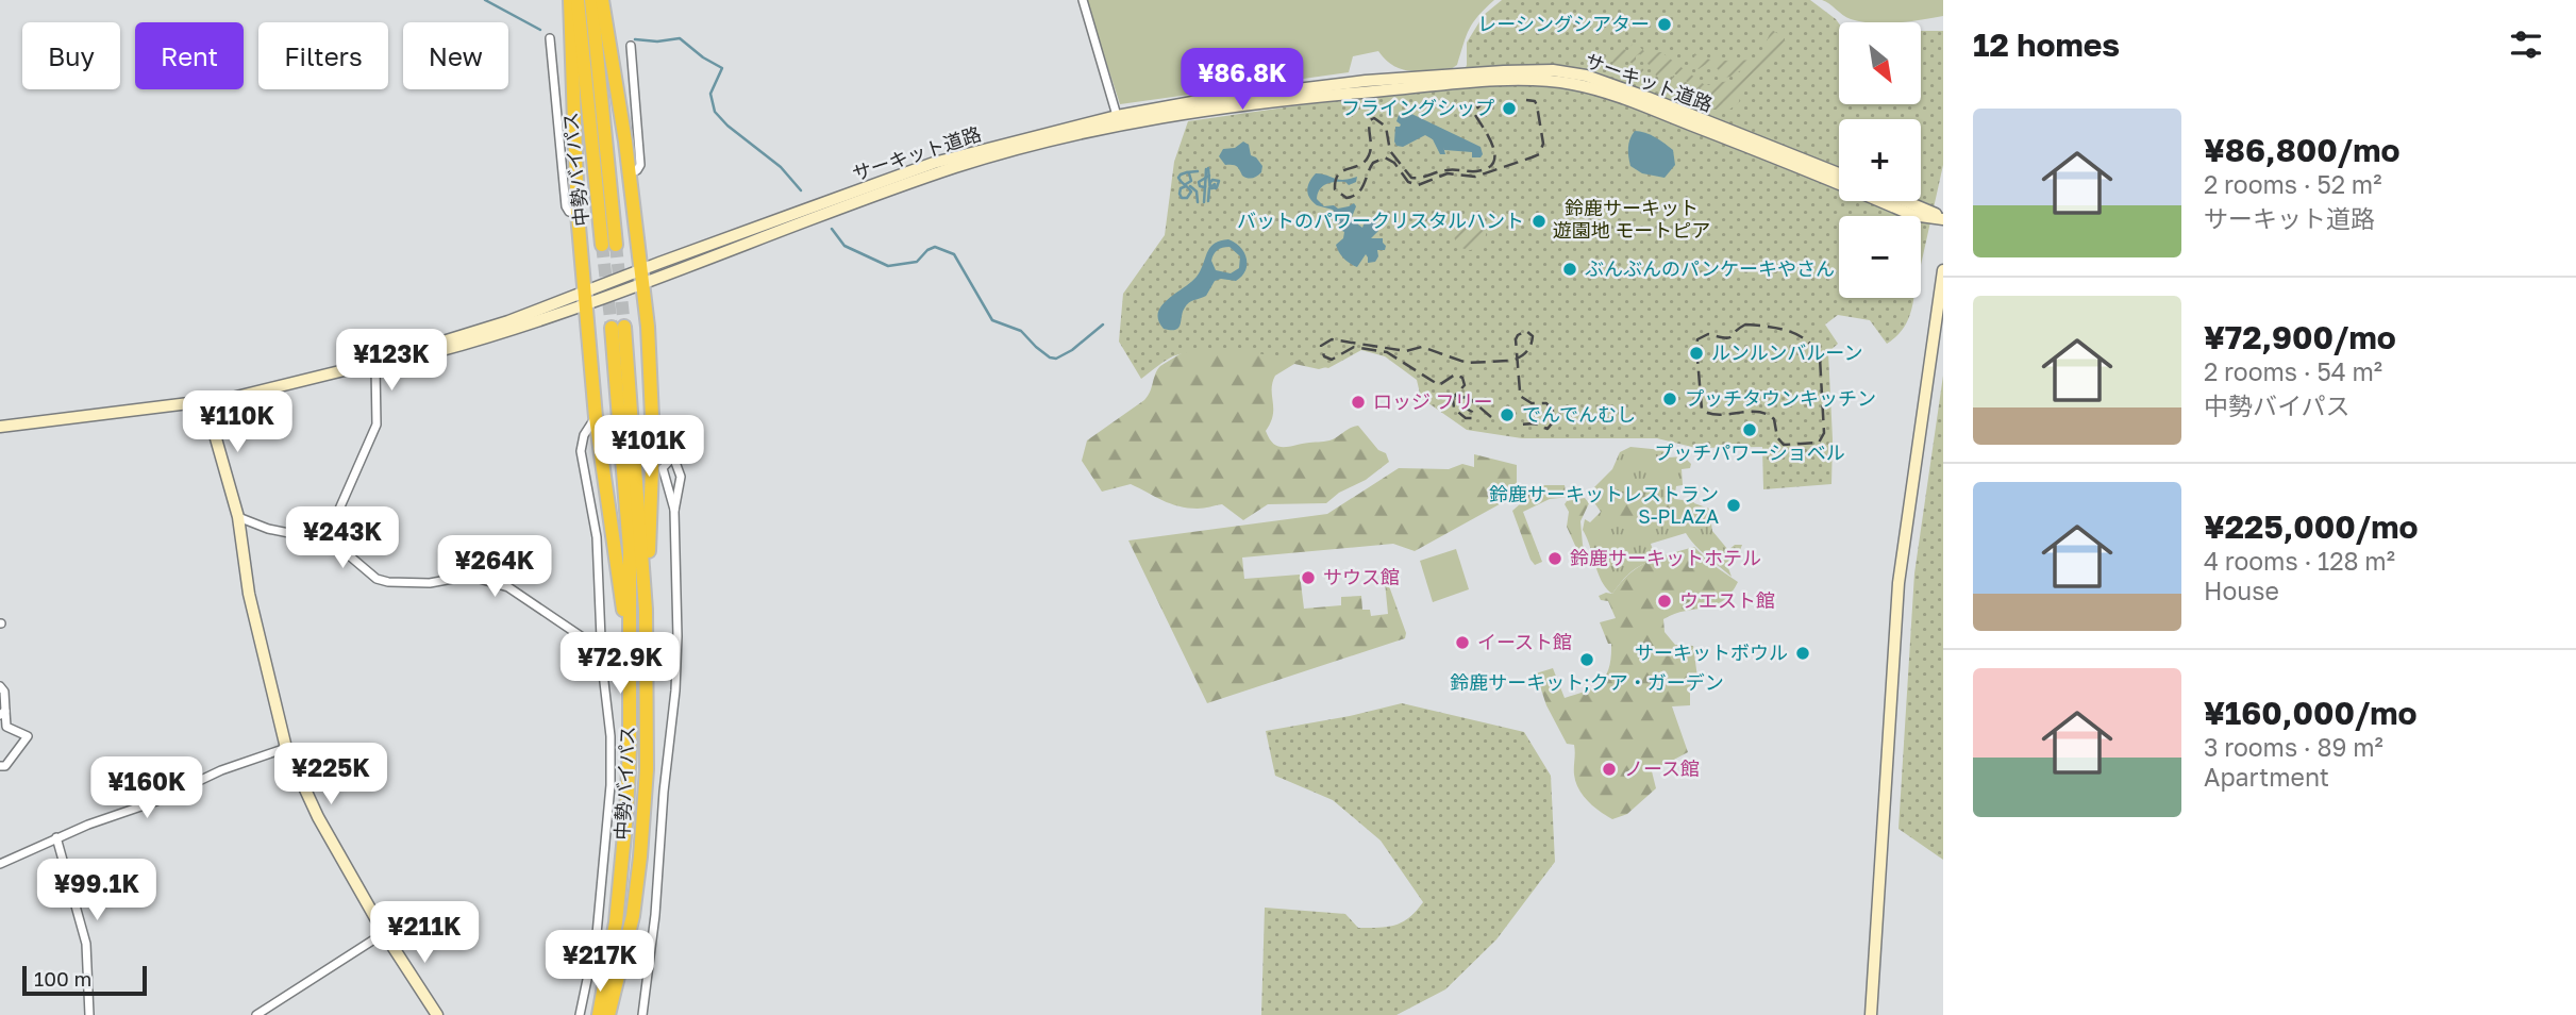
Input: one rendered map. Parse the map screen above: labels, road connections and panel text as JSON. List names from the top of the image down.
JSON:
{
  "streets": {
    "highway": ["中勢バイパス"],
    "street": ["サーキット道路"]
  },
  "parks": ["鈴鹿サーキット 遊園地 モートピア"],
  "places": [
    "レーシングシアター",
    "フライングシップ",
    "バットのパワークリスタルハント",
    "ぶんぶんのパンケーキやさん",
    "ルンルンバルーン",
    "プッチタウンキッチン",
    "ロッジ フリー",
    "でんでんむし",
    "プッチパワーショベル",
    "鈴鹿サーキットレストラン S-PLAZA",
    "鈴鹿サーキットホテル",
    "サウス館",
    "ウエスト館",
    "イースト館",
    "サーキットボウル",
    "鈴鹿サーキット;クア・ガーデン",
    "ノース館"
  ],
  "scale_bar": "100 m",
  "north": "bottom right",
  "page": {
    "heading": "12 homes",
    "map_buttons": ["+", "−"],
    "chip": [
      "Buy",
      "Rent",
      "Filters",
      "New"
    ],
    "price": [
      "¥86.8K",
      "¥123K",
      "¥110K",
      "¥101K",
      "¥243K",
      "¥264K",
      "¥72.9K",
      "¥225K",
      "¥160K",
      "¥99.1K",
      "¥211K",
      "¥217K"
    ],
    "list": [
      {
        "name": "¥86,800/mo",
        "note": "2 rooms · 52 m² · サーキット道路"
      },
      {
        "name": "¥72,900/mo",
        "note": "2 rooms · 54 m² · 中勢バイパス"
      },
      {
        "name": "¥225,000/mo",
        "note": "4 rooms · 128 m² · House"
      },
      {
        "name": "¥160,000/mo",
        "note": "3 rooms · 89 m² · Apartment"
      }
    ],
    "scale": "100 m"
  }
}
